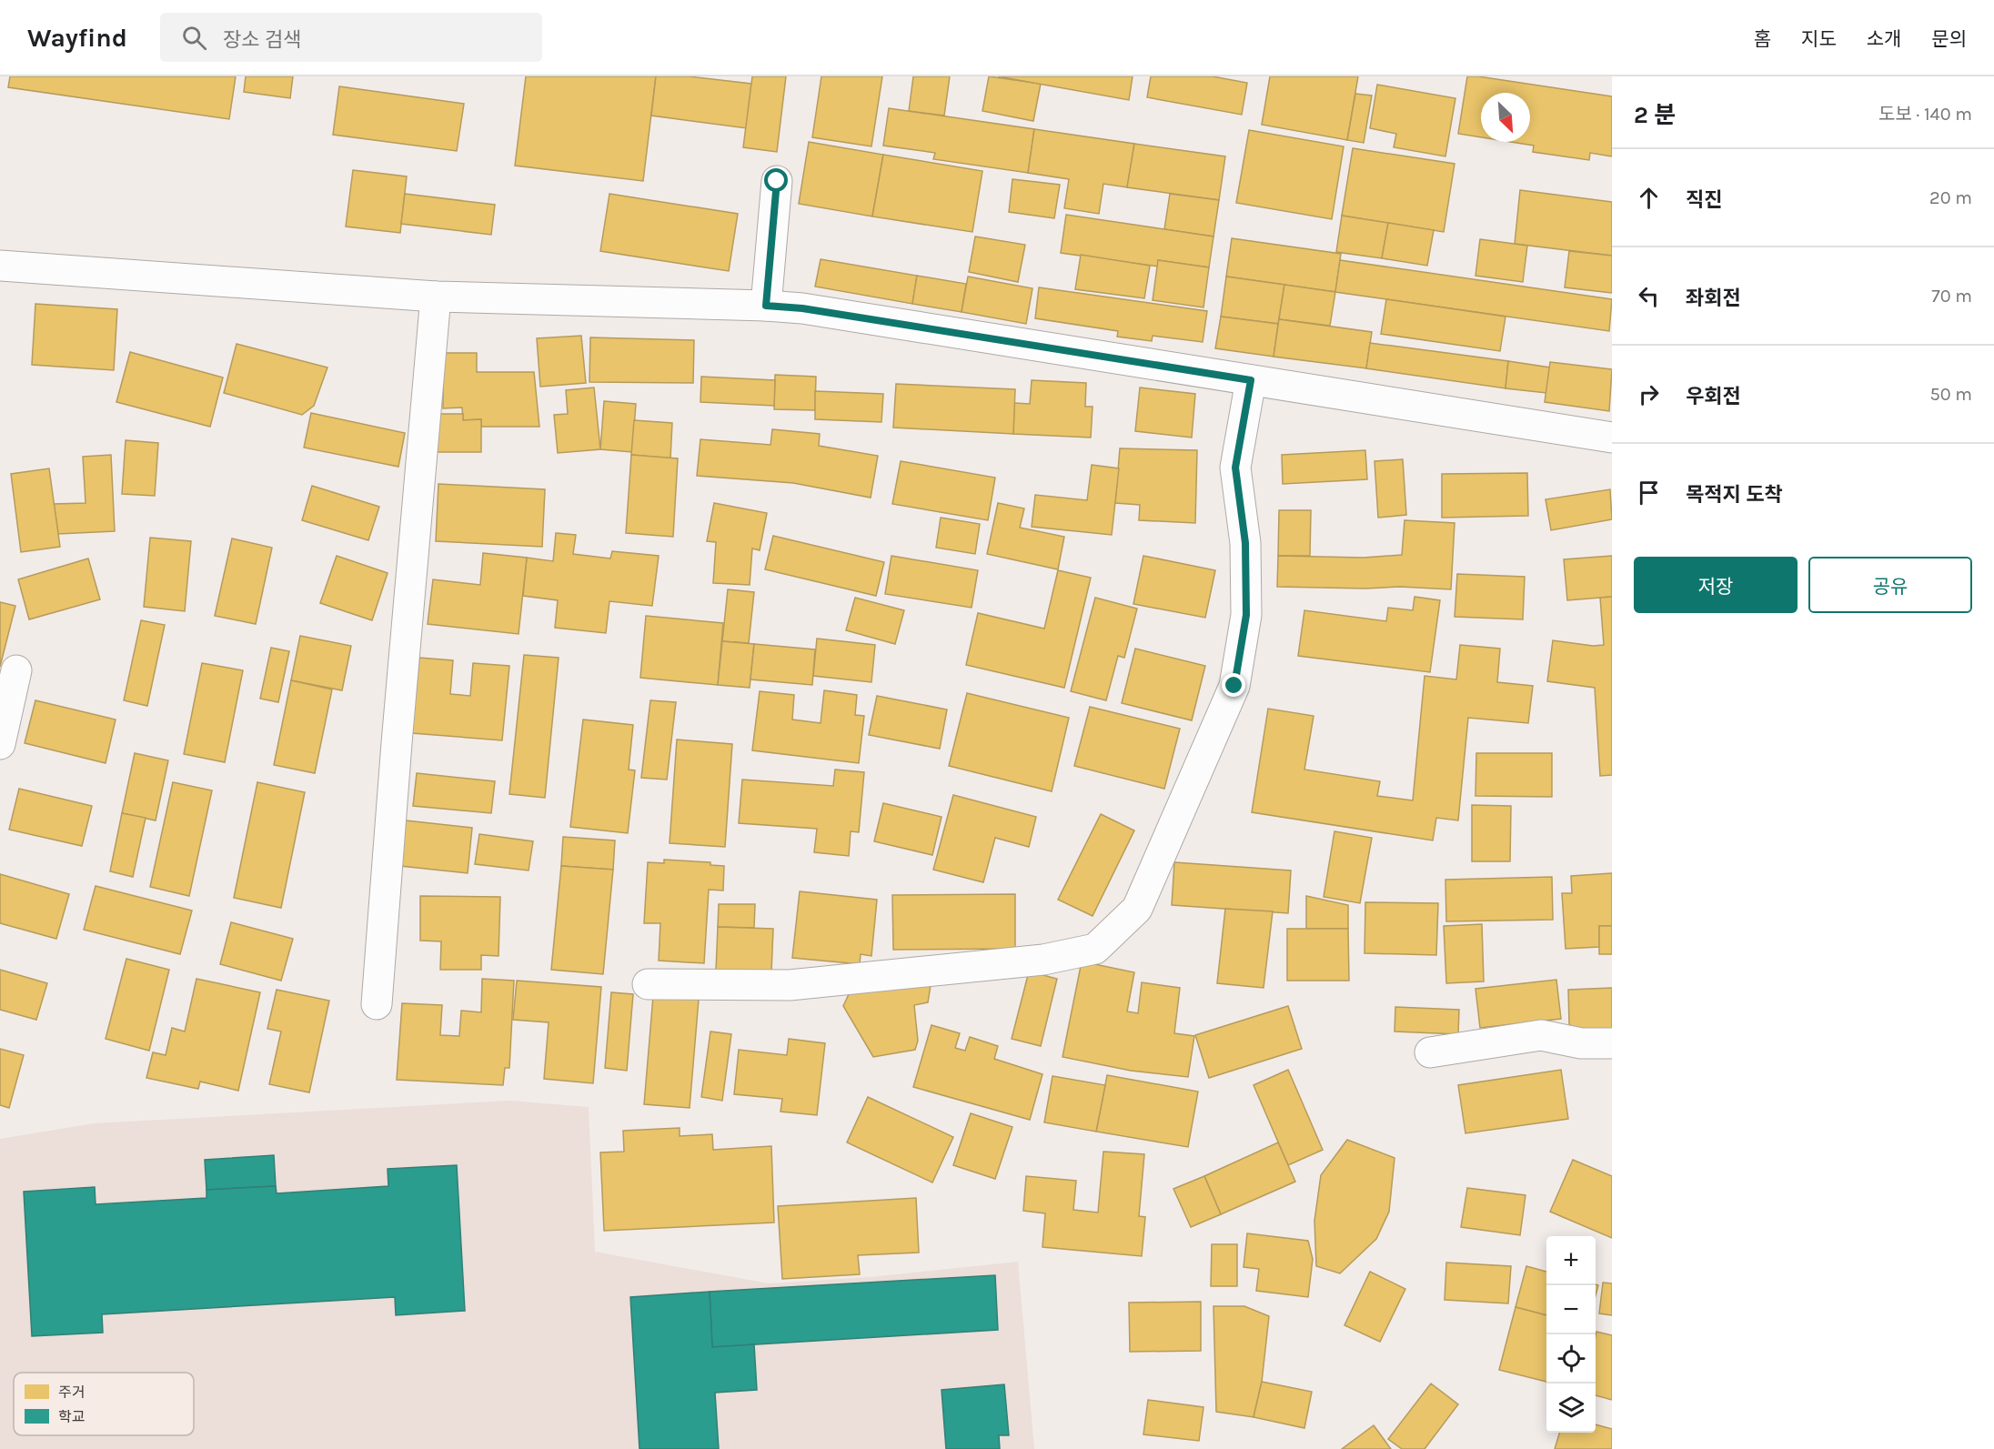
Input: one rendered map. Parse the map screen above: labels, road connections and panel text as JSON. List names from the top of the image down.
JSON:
{
  "legend": ["주거", "학교"],
  "north": "bottom right",
  "page": {
    "header": "Wayfind",
    "search": "장소 검색",
    "nav": [
      "홈",
      "지도",
      "소개",
      "문의"
    ],
    "heading": ["2 분", "도보 · 140 m"],
    "list": [
      ["직진", "20 m"],
      ["좌회전", "70 m"],
      ["우회전", "50 m"],
      "목적지 도착"
    ],
    "buttons": ["저장", "공유"],
    "map_buttons": ["+", "−"]
  }
}
